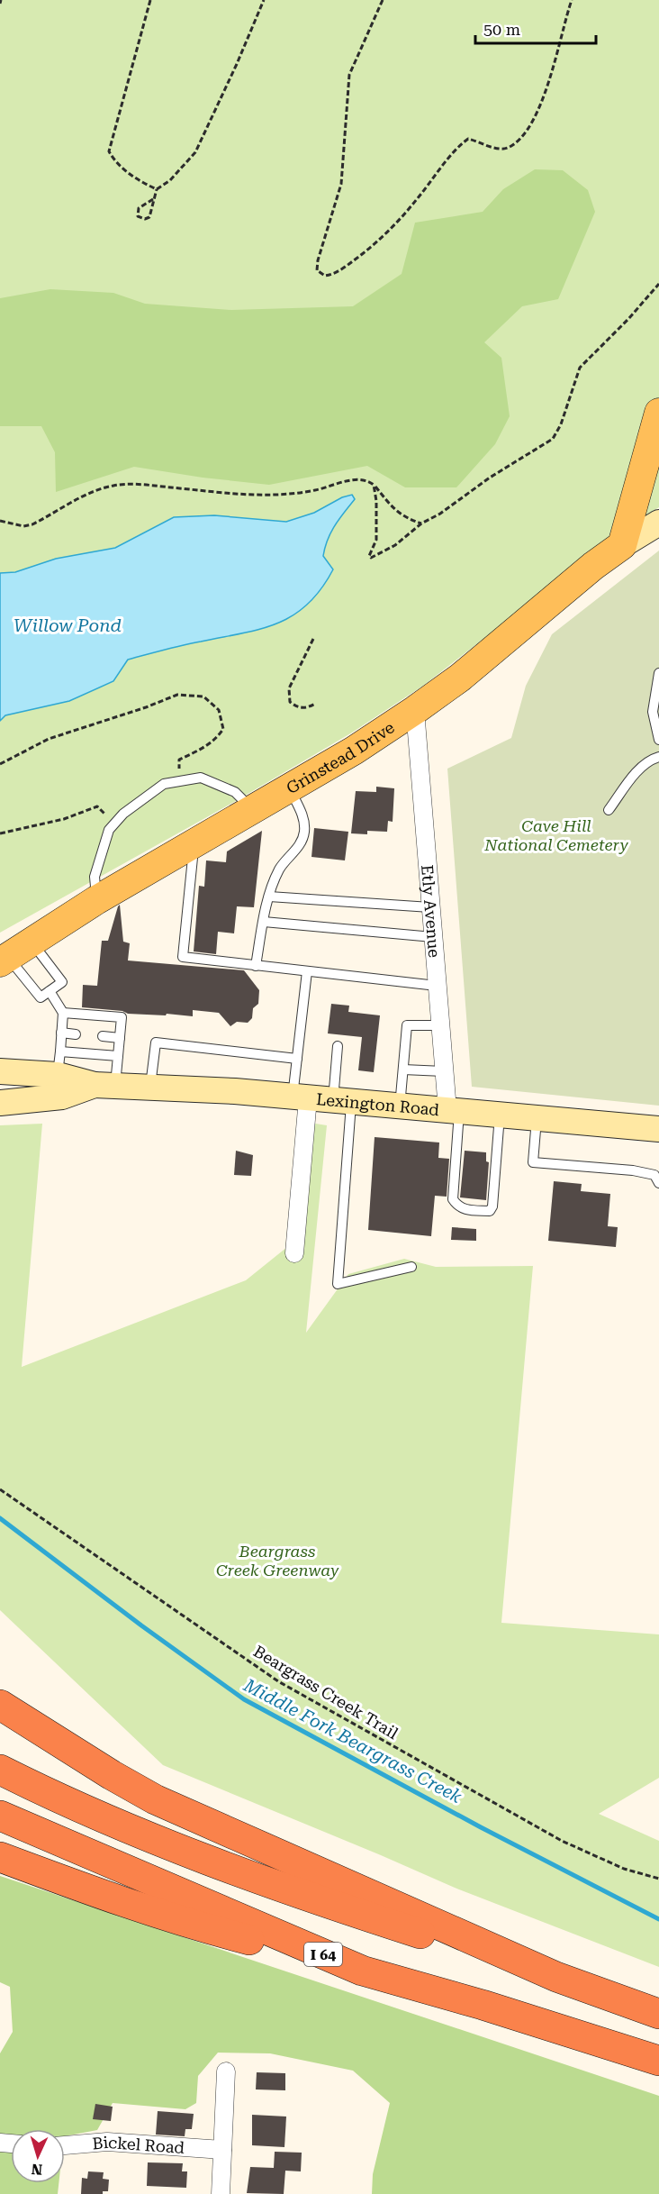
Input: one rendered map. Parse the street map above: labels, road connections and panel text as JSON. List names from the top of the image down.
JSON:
{
  "streets": {
    "highway": ["I 64"],
    "main road": ["Grinstead Drive", "Lexington Road"],
    "street": ["Etly Avenue", "Bickel Road"],
    "path": ["Beargrass Creek Trail"]
  },
  "crossings": [
    ["Grinstead Drive", "Etly Avenue"],
    ["Etly Avenue", "Lexington Road"]
  ],
  "water": ["Willow Pond", "Middle Fork Beargrass Creek"],
  "parks": ["Cave Hill National Cemetery", "Beargrass Creek Greenway"],
  "scale_bar": "50 m",
  "north": "bottom"
}
